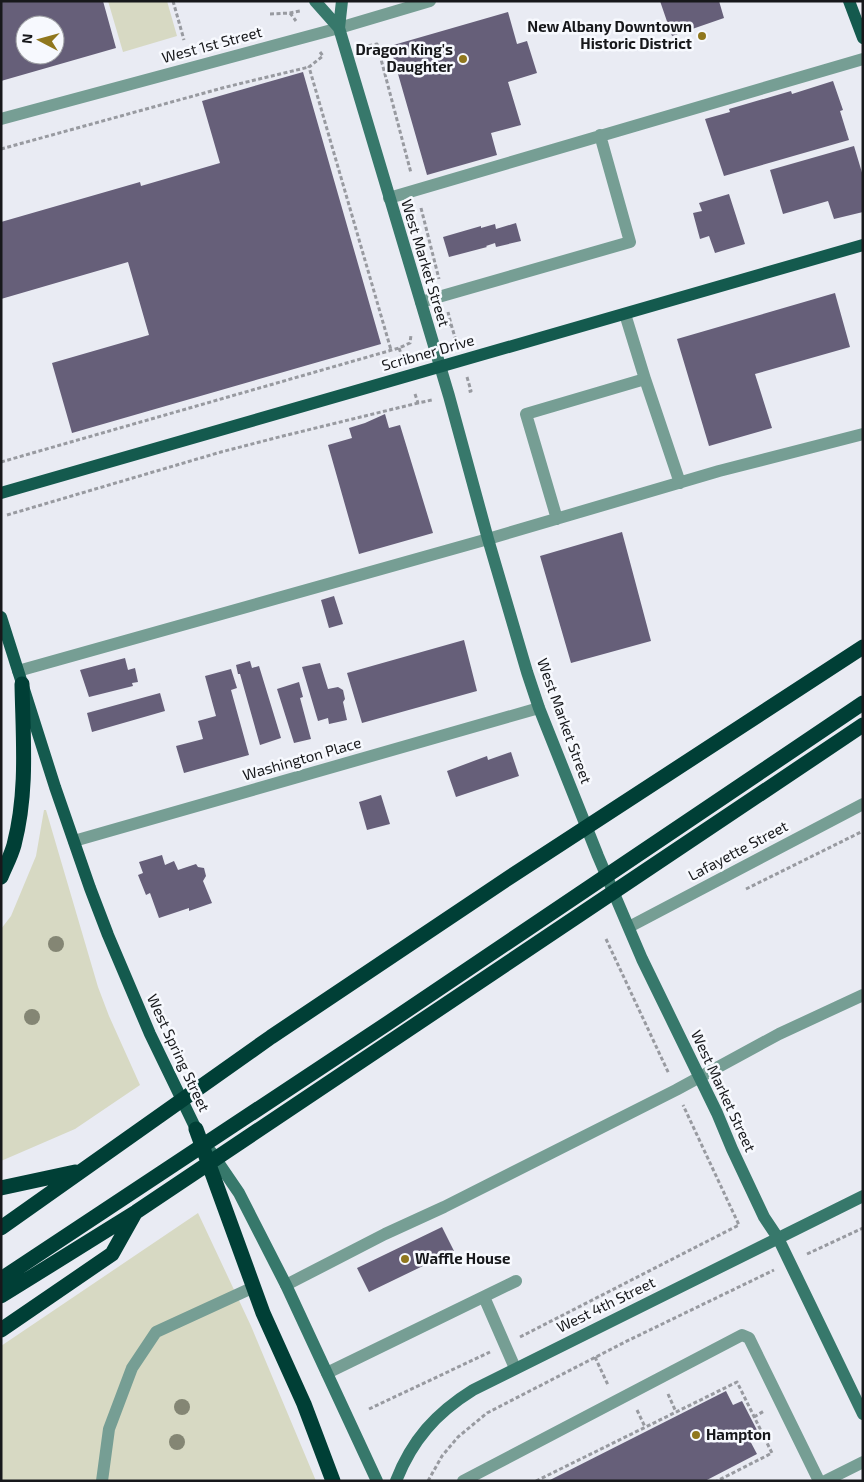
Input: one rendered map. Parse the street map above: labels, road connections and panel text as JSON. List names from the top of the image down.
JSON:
{
  "streets": {
    "main road": ["Scribner Drive", "West Spring Street"],
    "street": [
      "West 1st Street",
      "West Market Street",
      "Washington Place",
      "Lafayette Street",
      "West 4th Street"
    ]
  },
  "crossings": [
    ["West 1st Street", "West Market Street"],
    ["West Market Street", "Scribner Drive"],
    ["West Market Street", "Washington Place"],
    ["West Market Street", "Lafayette Street"],
    ["West Market Street", "West 4th Street"],
    ["Washington Place", "West Spring Street"]
  ],
  "places": [
    "New Albany Downtown Historic District",
    "Dragon King's Daughter",
    "Waffle House",
    "Hampton"
  ],
  "north": "left"
}
